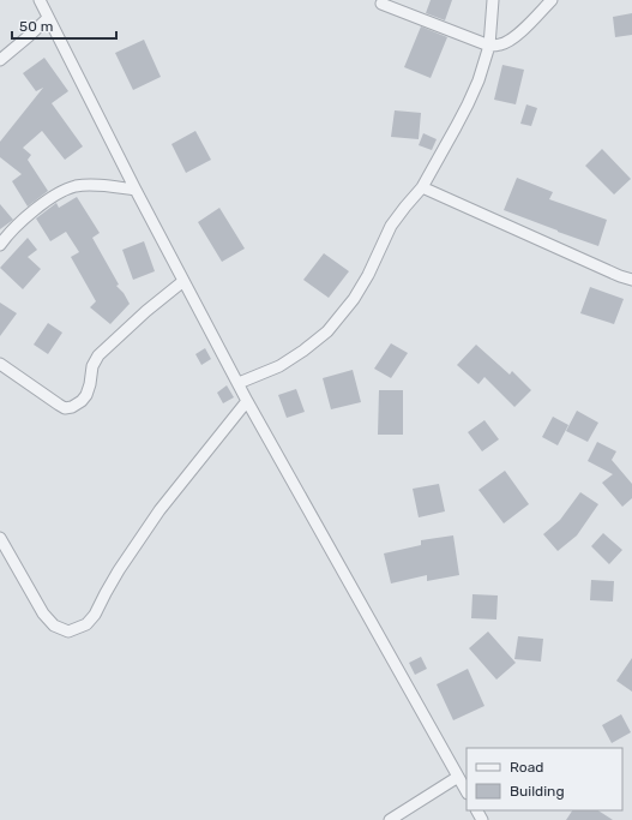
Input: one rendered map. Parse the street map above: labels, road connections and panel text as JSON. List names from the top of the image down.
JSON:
{
  "legend": ["Road", "Building"],
  "scale_bar": "50 m"
}
